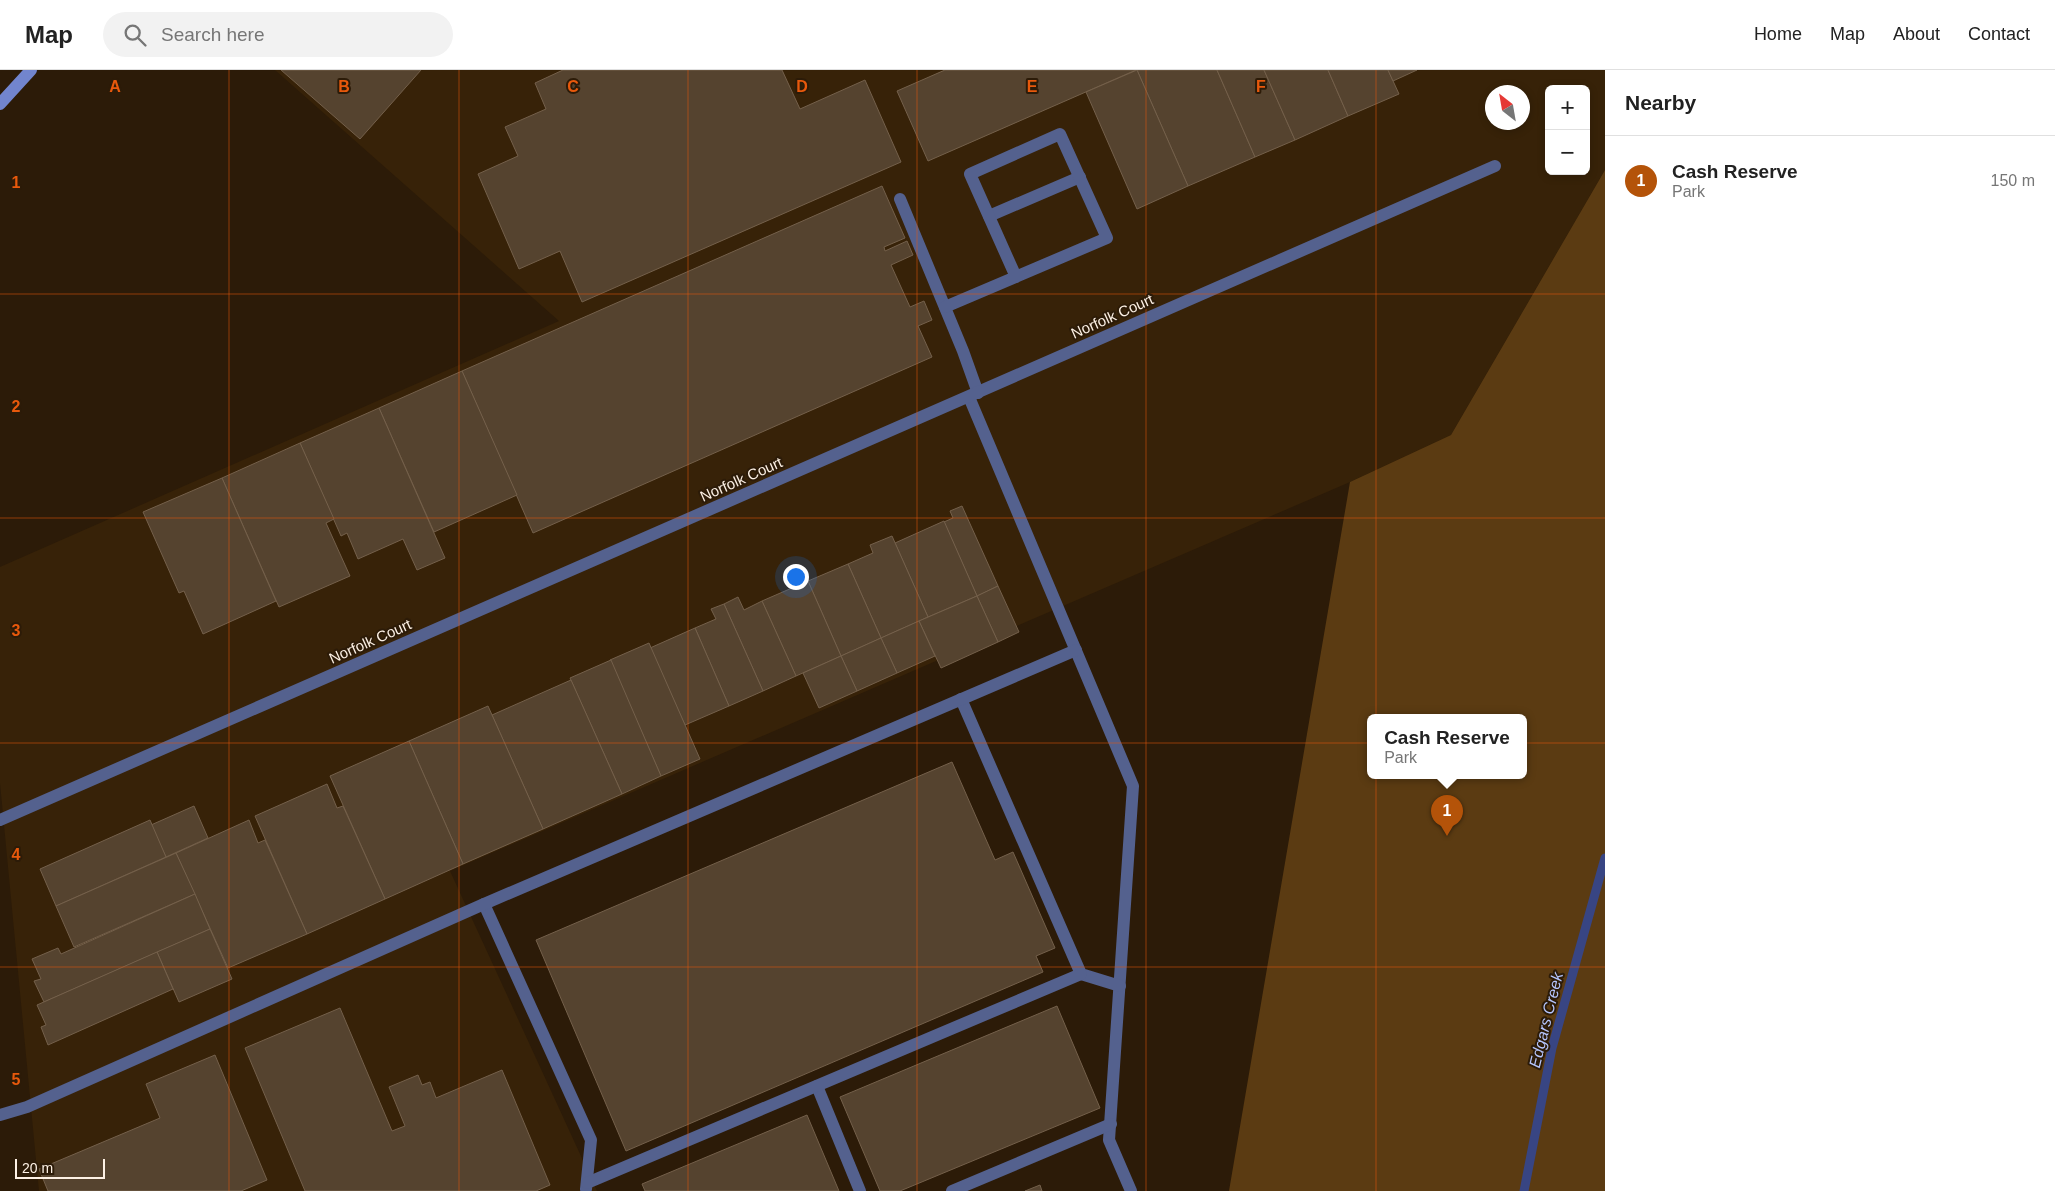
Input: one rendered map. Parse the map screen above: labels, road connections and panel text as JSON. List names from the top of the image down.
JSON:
{
  "streets": {
    "street": ["Norfolk Court"]
  },
  "water": ["Edgars Creek"],
  "scale_bar": "20 m",
  "north": "top left",
  "page": {
    "header": "Map",
    "search": "Search here",
    "nav": [
      "Home",
      "Map",
      "About",
      "Contact"
    ],
    "heading": "Nearby",
    "map_buttons": ["+", "−"],
    "list": [
      {
        "mark": "1",
        "name": "Cash Reserve",
        "note": "Park",
        "value": "150 m"
      }
    ],
    "popup": ["Cash Reserve", "Park"],
    "pins": "1",
    "scale": "20 m"
  },
  "grid": {
    "columns": [
      "A",
      "B",
      "C",
      "D",
      "E",
      "F"
    ],
    "rows": [
      "1",
      "2",
      "3",
      "4",
      "5"
    ]
  }
}
